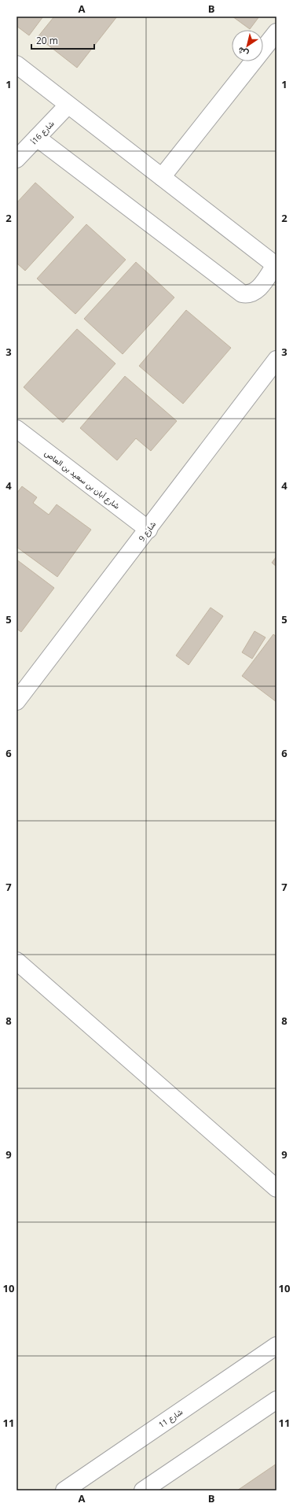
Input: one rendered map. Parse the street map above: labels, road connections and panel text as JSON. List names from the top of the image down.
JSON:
{
  "streets": {
    "street": [
      "شارع 16أ",
      "شارع أبان بن سعيد بن العاص",
      "شارع 9",
      "شارع 11"
    ]
  },
  "crossings": [
    ["شارع أبان بن سعيد بن العاص", "شارع 9"]
  ],
  "scale_bar": "20 m",
  "north": "bottom left",
  "grid": {
    "columns": ["A", "B"],
    "rows": [
      "1",
      "2",
      "3",
      "4",
      "5",
      "6",
      "7",
      "8",
      "9",
      "10",
      "11"
    ]
  }
}
